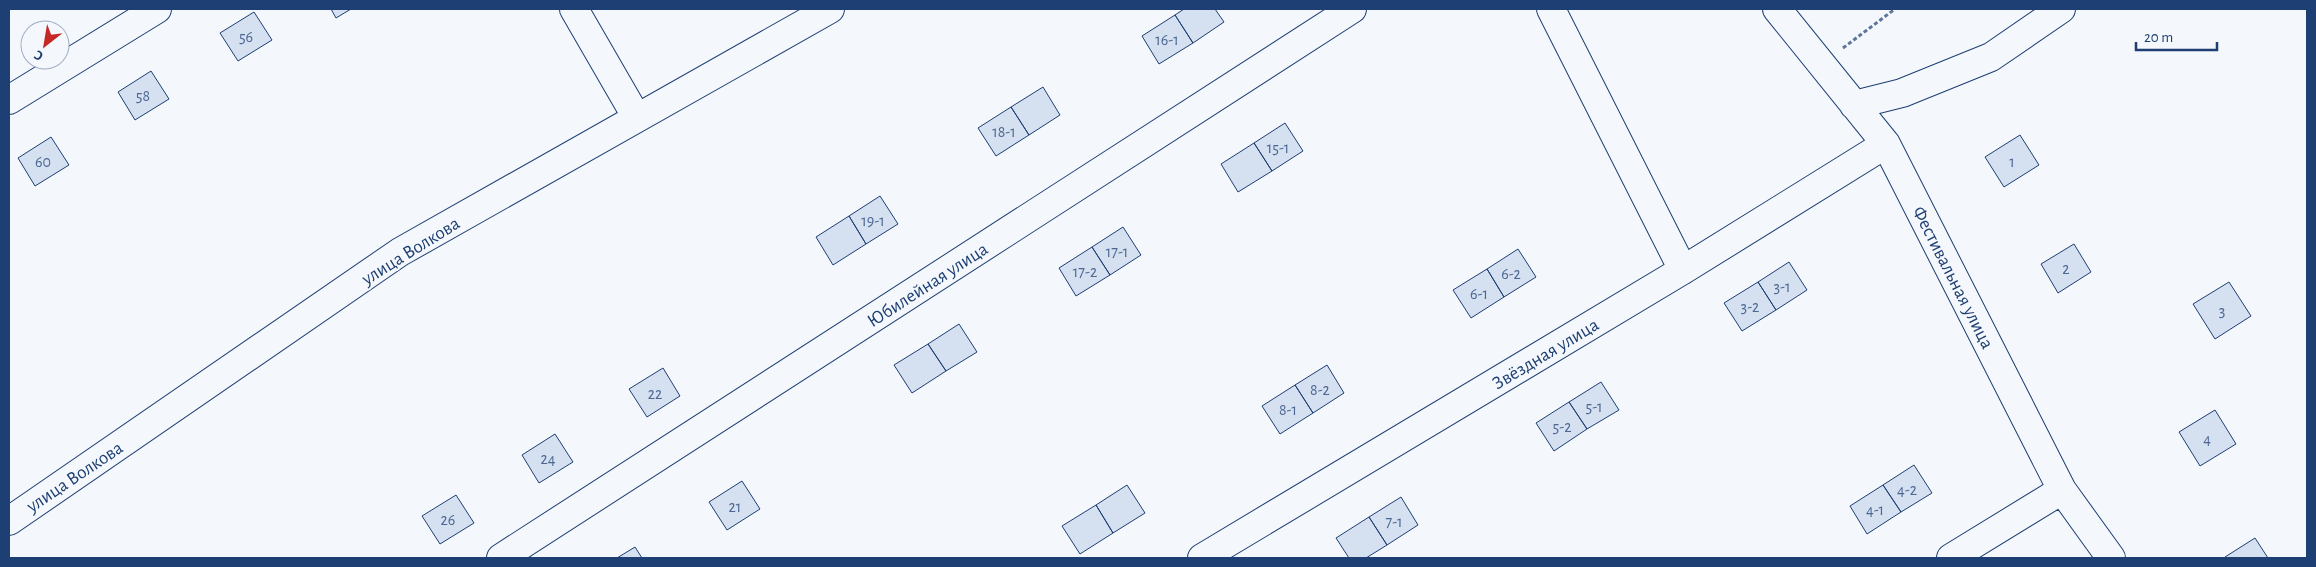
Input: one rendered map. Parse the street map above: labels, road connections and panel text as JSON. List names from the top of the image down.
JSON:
{
  "streets": {
    "street": [
      "улица Волкова",
      "Фестивальная улица",
      "Юбилейная улица",
      "Звёздная улица"
    ]
  },
  "crossings": [
    ["Фестивальная улица", "Звёздная улица"]
  ],
  "house_numbers": [
    "56",
    "16-1",
    "58",
    "18-1",
    "15-1",
    "60",
    "1",
    "19-1",
    "17-1",
    "2",
    "17-2",
    "6-2",
    "3-1",
    "6-1",
    "3-2",
    "3",
    "8-2",
    "22",
    "5-1",
    "8-1",
    "5-2",
    "4",
    "24",
    "4-2",
    "21",
    "4-1",
    "26",
    "7-1"
  ],
  "scale_bar": "20 m",
  "north": "bottom left"
}
